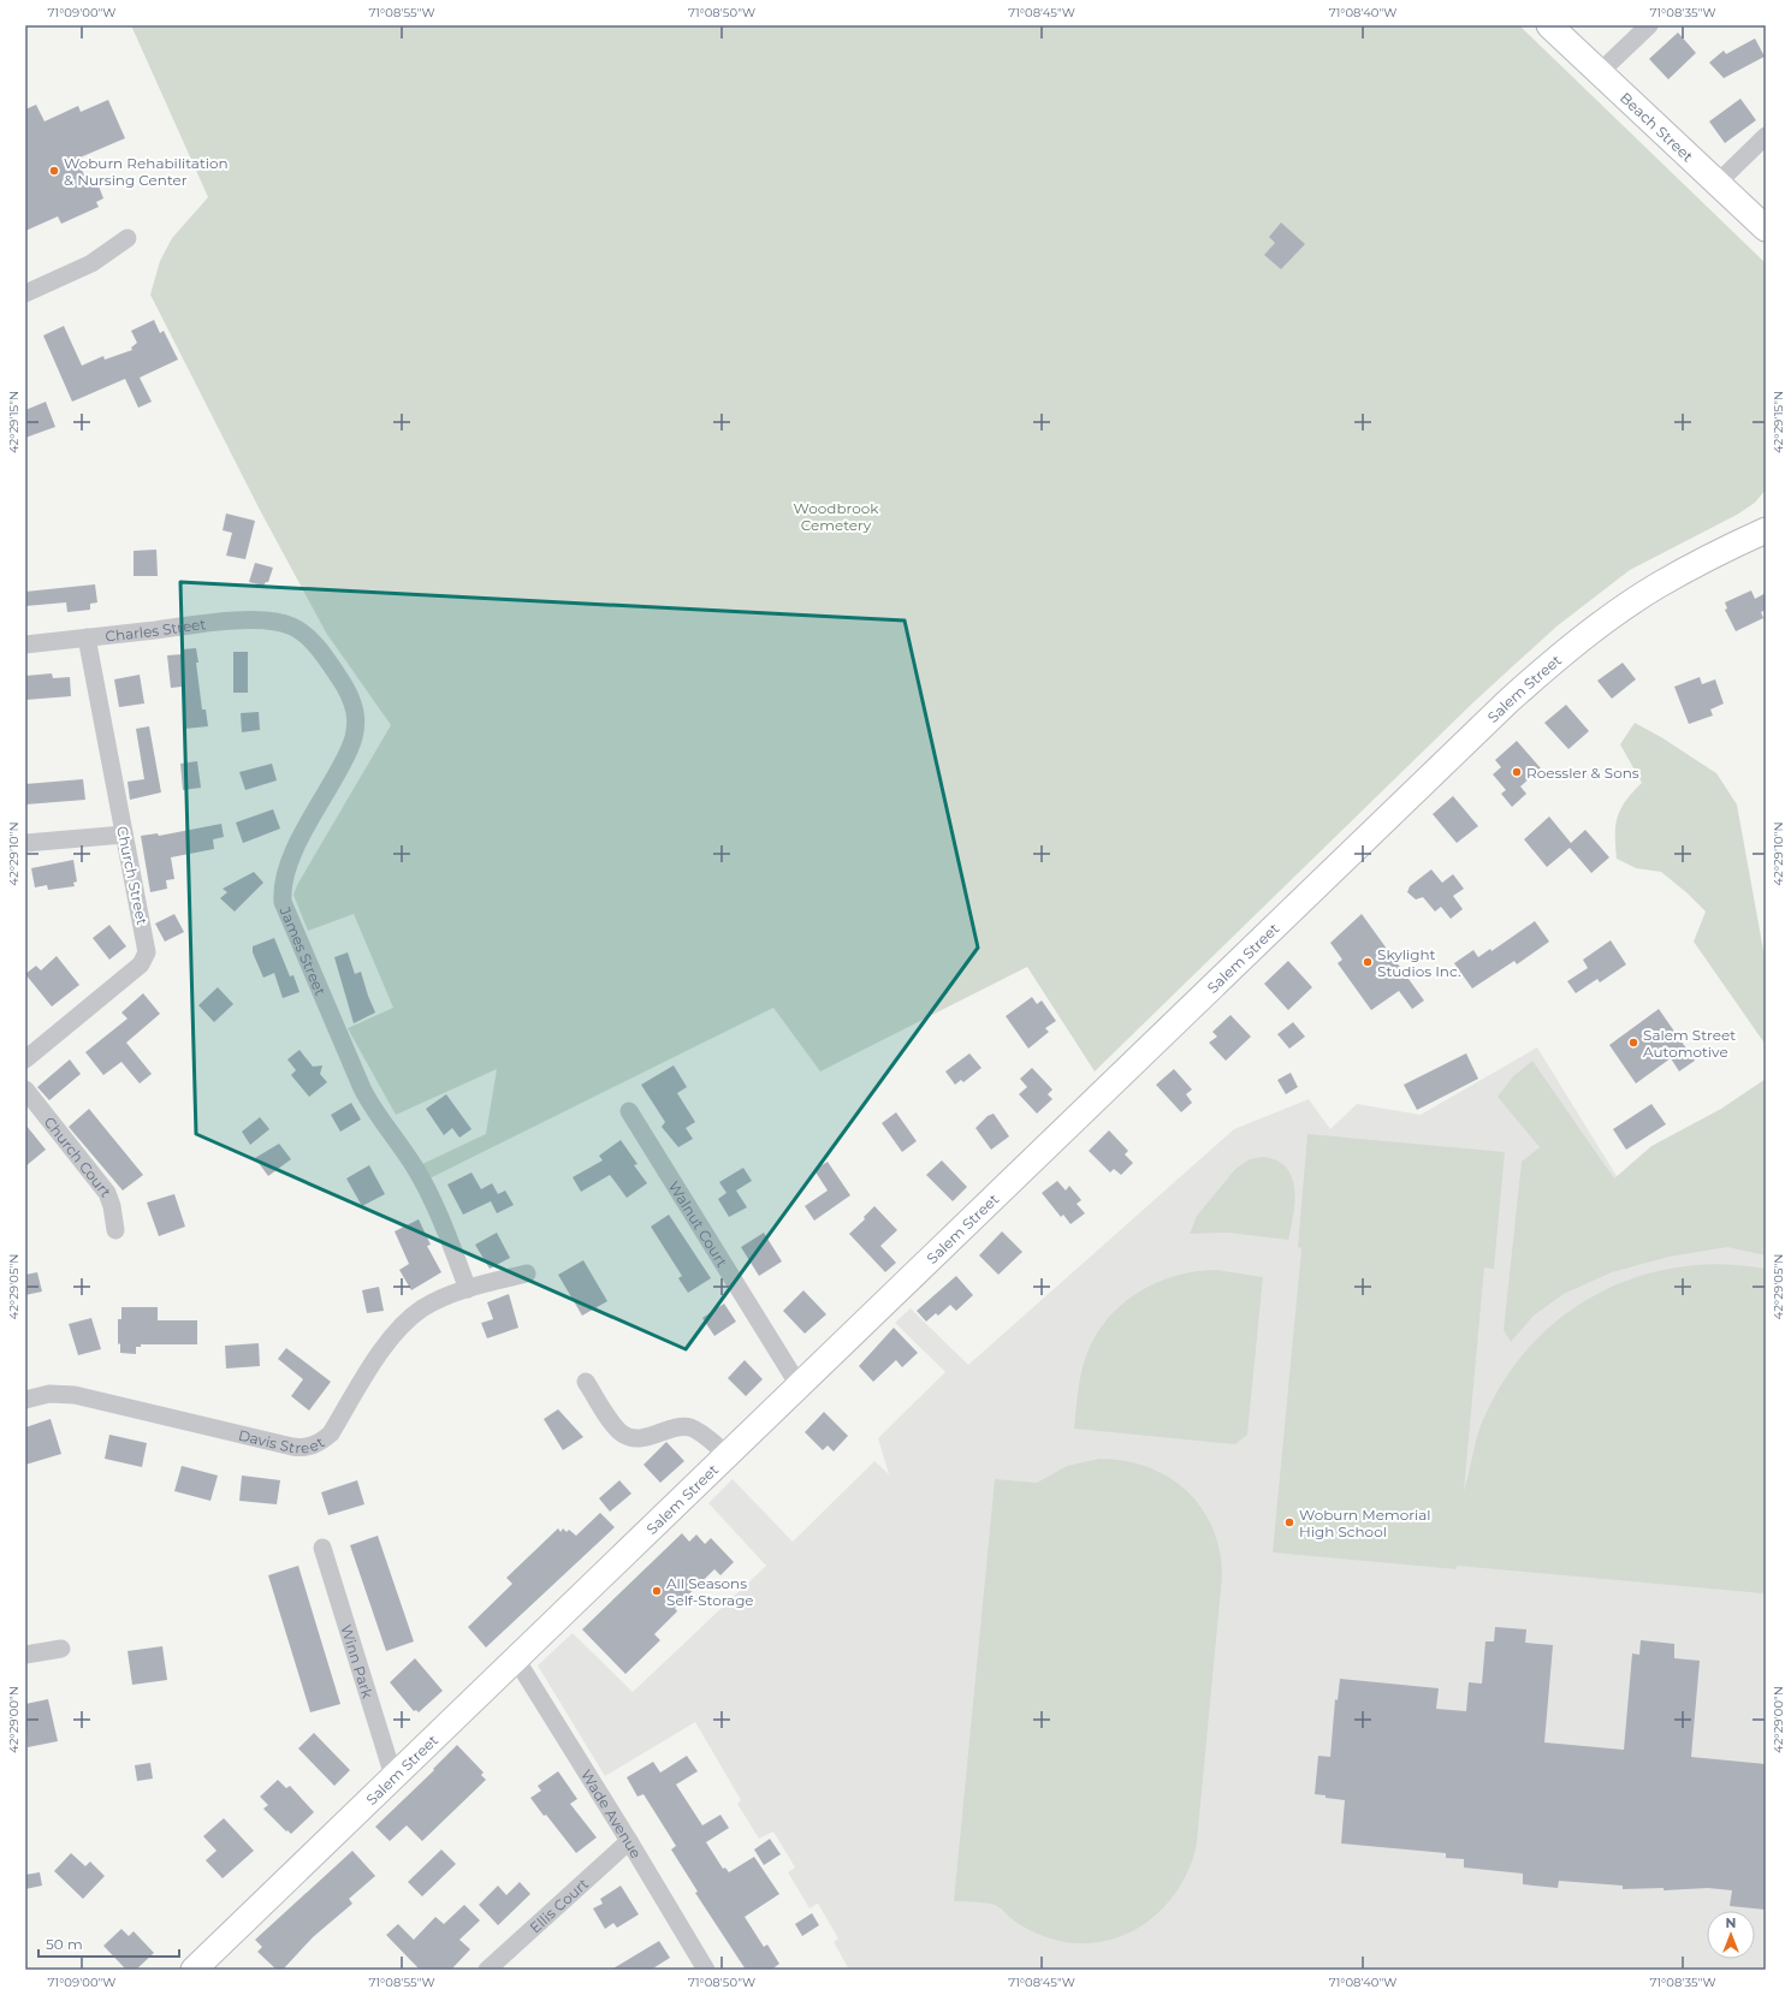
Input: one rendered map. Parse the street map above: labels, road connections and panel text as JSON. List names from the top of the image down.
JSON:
{
  "streets": {
    "street": [
      "Beach Street",
      "Charles Street",
      "Salem Street",
      "Church Street",
      "James Street",
      "Church Court",
      "Walnut Court",
      "Davis Street",
      "Winn Park",
      "Wade Avenue",
      "Ellis Court"
    ]
  },
  "crossings": [
    ["Charles Street", "Church Street"],
    ["Charles Street", "James Street"],
    ["Salem Street", "Walnut Court"],
    ["Salem Street", "Winn Park"],
    ["Salem Street", "Wade Avenue"],
    ["James Street", "Davis Street"],
    ["Wade Avenue", "Ellis Court"]
  ],
  "parks": ["Woodbrook Cemetery"],
  "places": [
    "Woburn Rehabilitation & Nursing Center",
    "Roessler & Sons",
    "Skylight Studios Inc.",
    "Salem Street Automotive",
    "Woburn Memorial High School",
    "All Seasons Self-Storage"
  ],
  "scale_bar": "50 m",
  "north": "top",
  "coordinates": [
    "71°09'00\"W",
    "71°08'55\"W",
    "71°08'50\"W",
    "71°08'45\"W",
    "71°08'40\"W",
    "71°08'35\"W",
    "42°29'15\"N",
    "42°29'10\"N",
    "42°29'05\"N",
    "42°29'00\"N"
  ]
}
